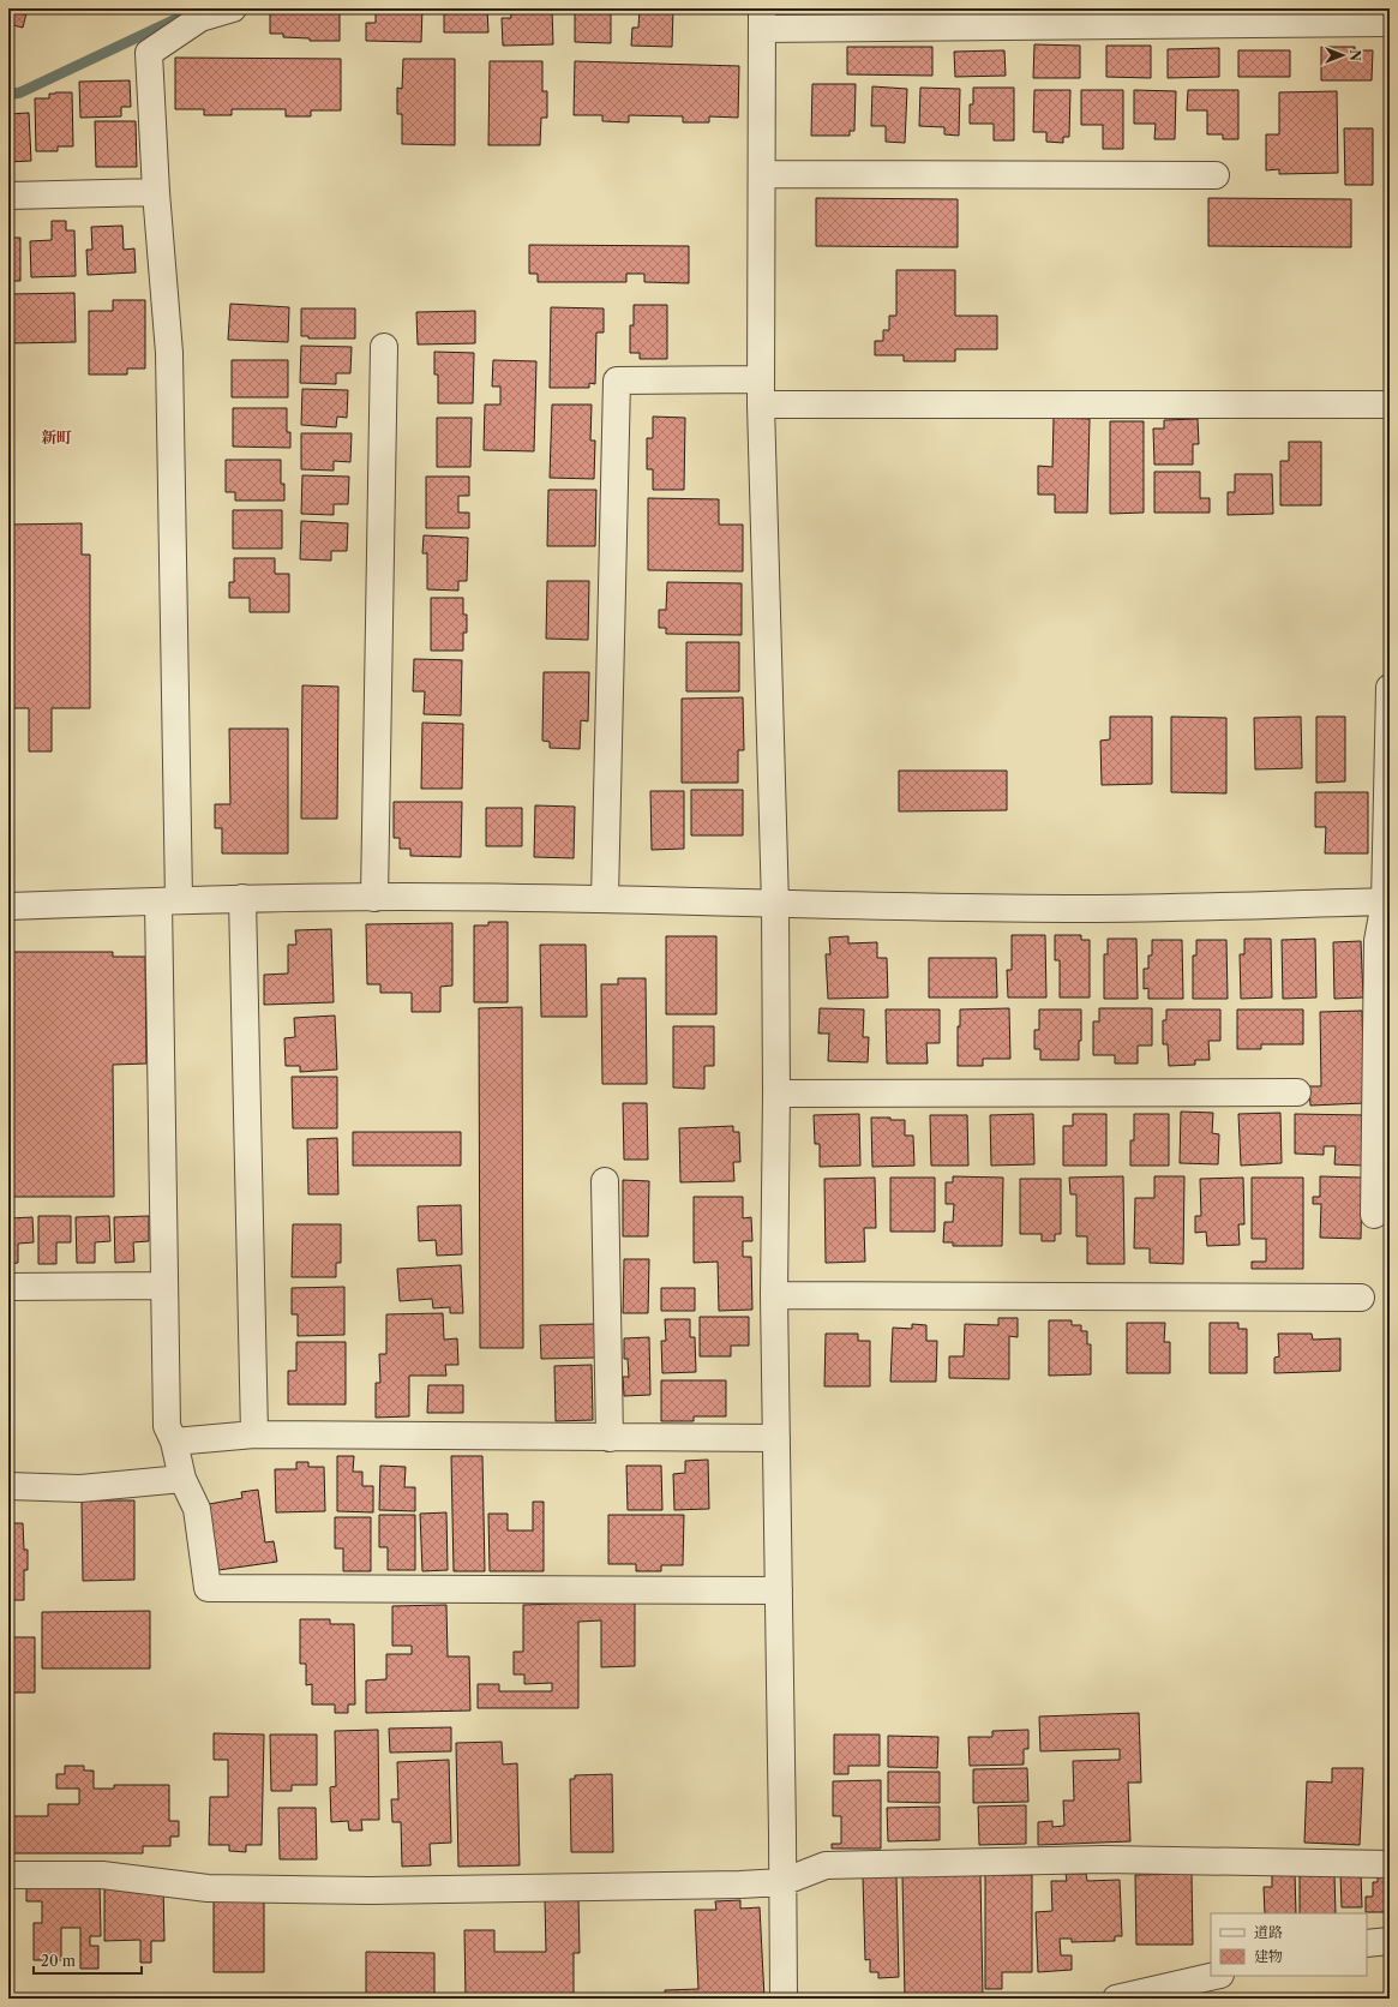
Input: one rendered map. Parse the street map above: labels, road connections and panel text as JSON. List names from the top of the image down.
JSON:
{
  "districts": ["新町"],
  "legend": ["道路", "建物"],
  "scale_bar": "20 m",
  "north": "right"
}
